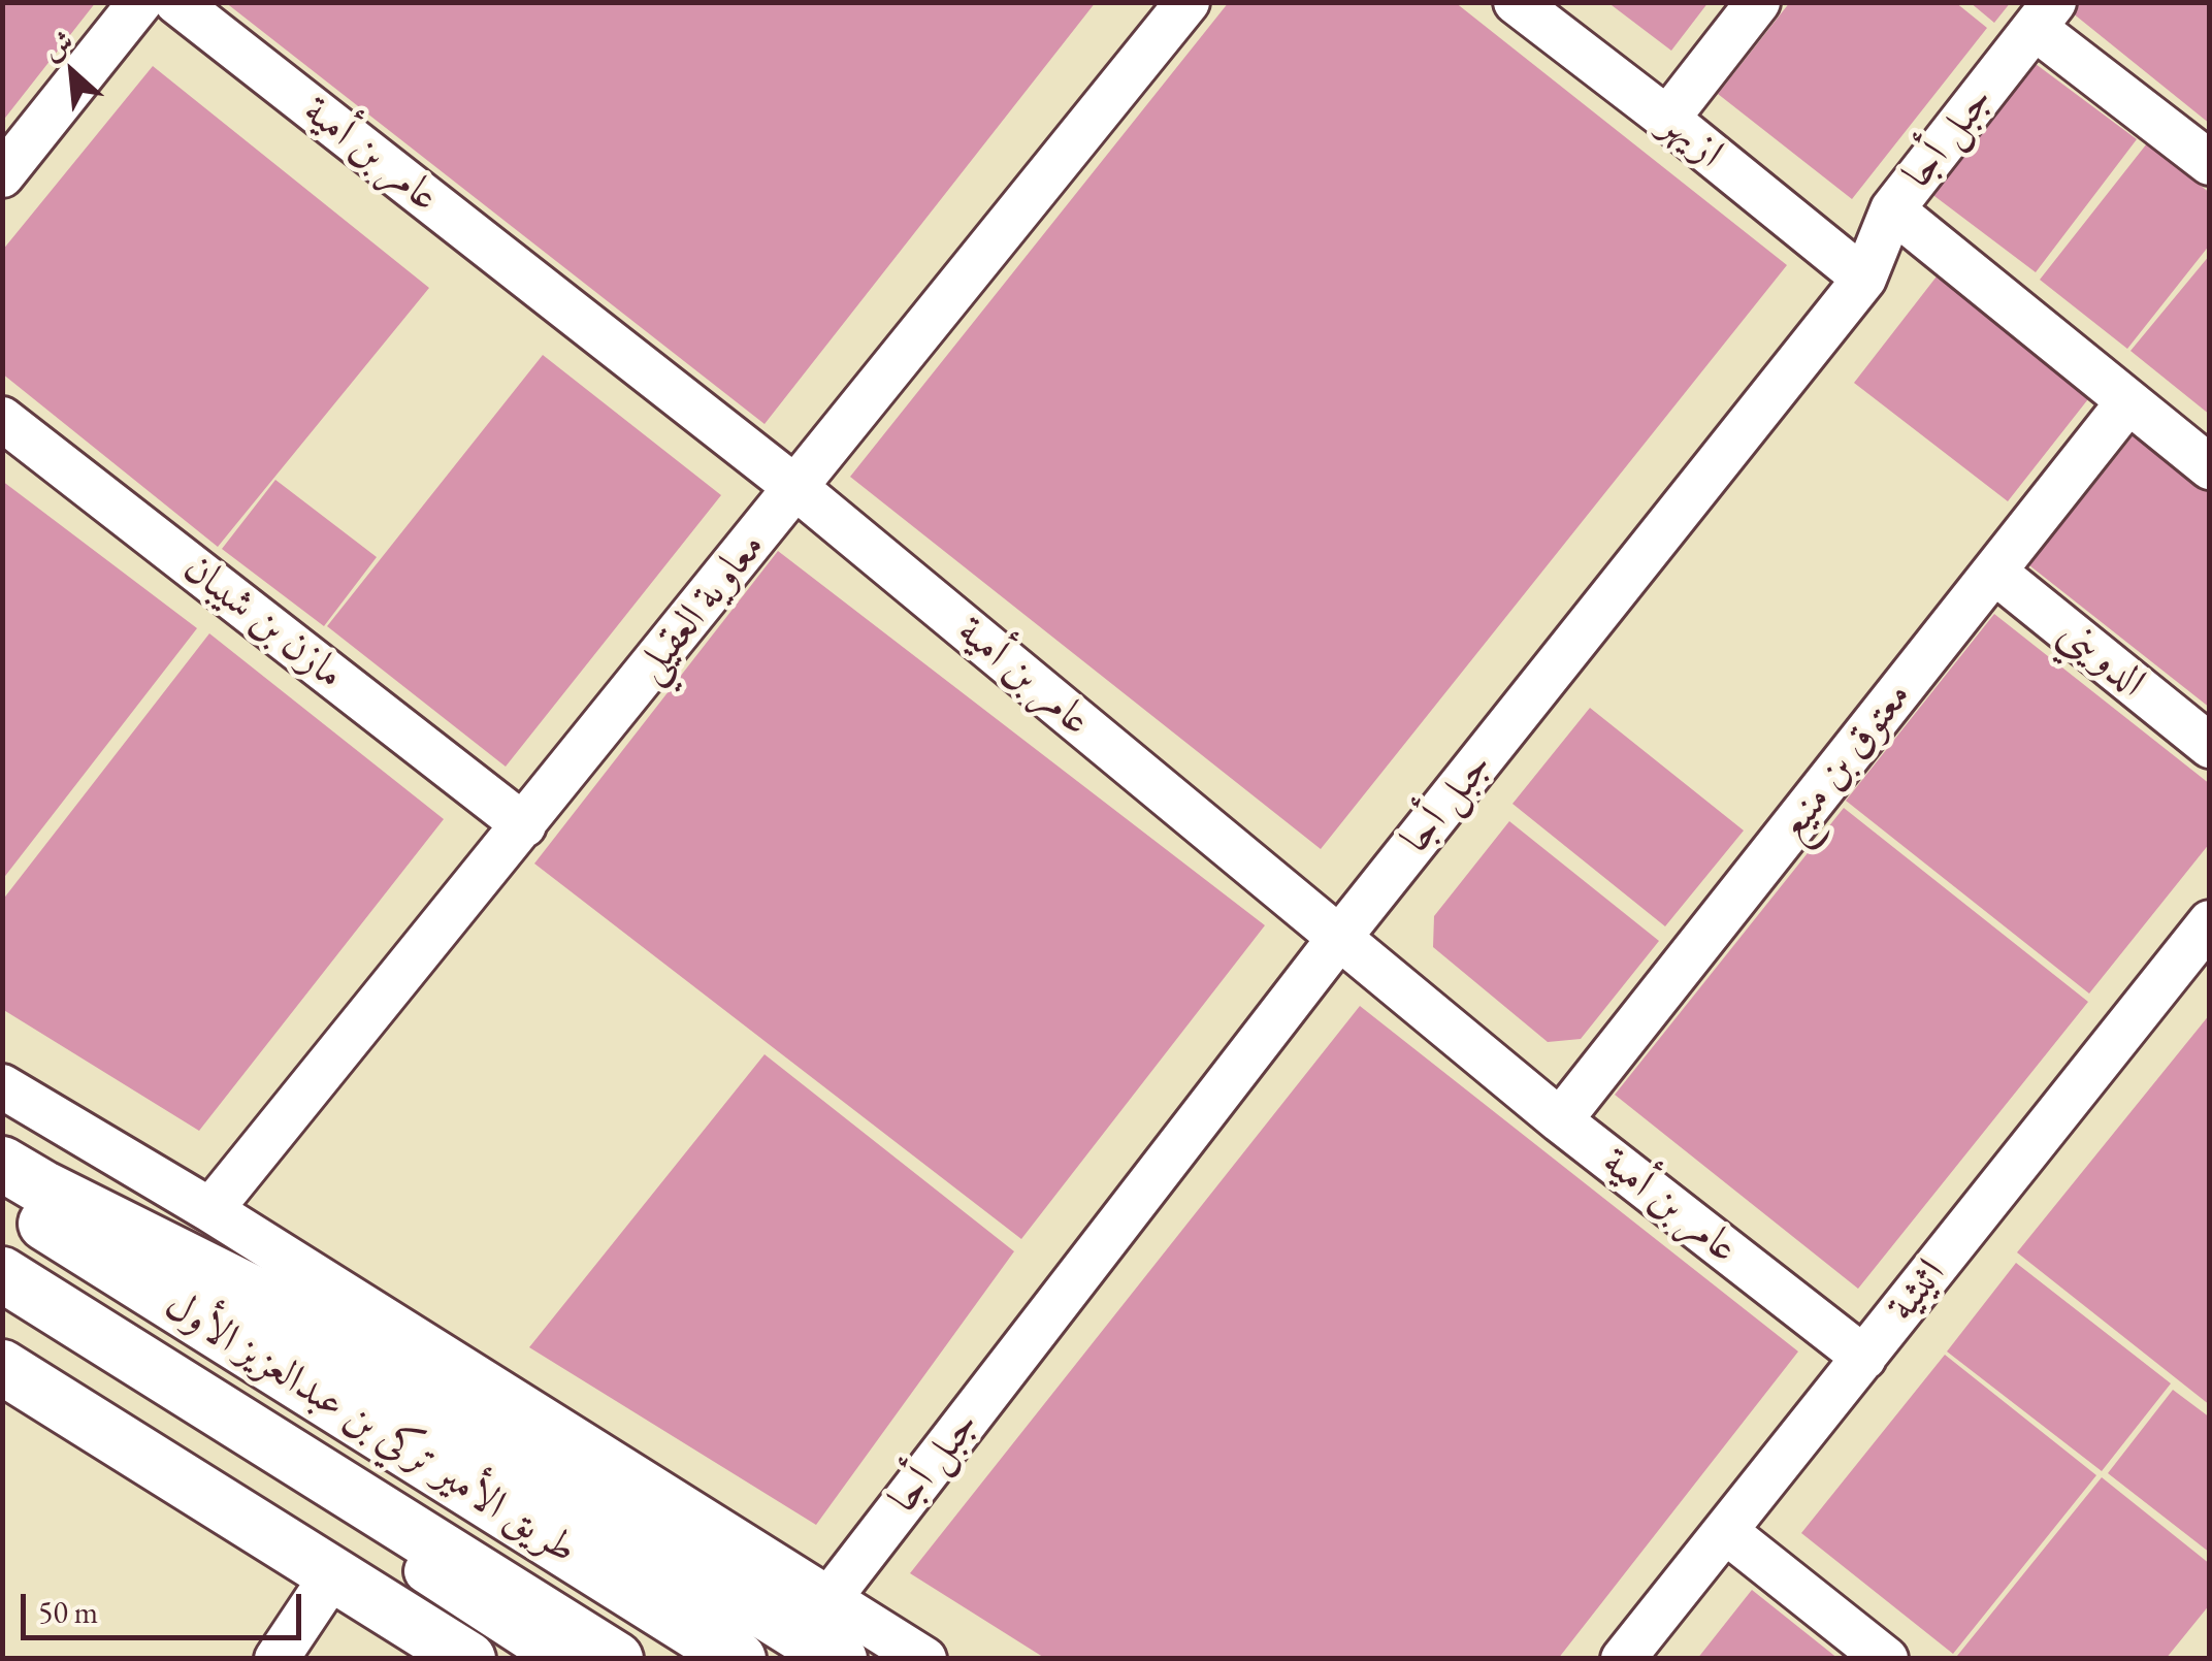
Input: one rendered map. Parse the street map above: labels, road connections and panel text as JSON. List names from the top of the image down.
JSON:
{
  "streets": {
    "main road": ["طريق الأمير تركي بن عبدالعزيز الأول"],
    "street": [
      "جبل أجا",
      "ازيهر",
      "عامر بن أمية",
      "معاوية العقيلي",
      "مازن بن شيبان",
      "الدويني",
      "معتوق بن منيع",
      "اثيثية"
    ]
  },
  "crossings": [
    ["جبل أجا", "ازيهر"],
    ["جبل أجا", "عامر بن أمية"],
    ["عامر بن أمية", "معاوية العقيلي"],
    ["عامر بن أمية", "معتوق بن منيع"],
    ["عامر بن أمية", "اثيثية"],
    ["معاوية العقيلي", "مازن بن شيبان"],
    ["الدويني", "معتوق بن منيع"]
  ],
  "scale_bar": "50 m",
  "north": "top left"
}
